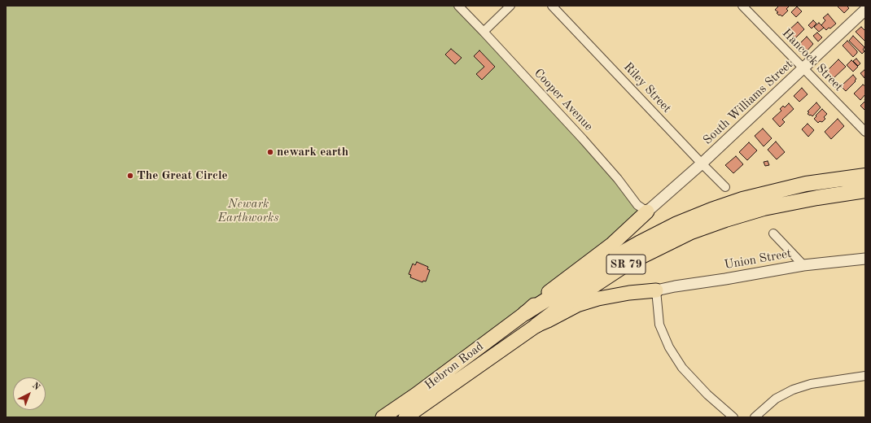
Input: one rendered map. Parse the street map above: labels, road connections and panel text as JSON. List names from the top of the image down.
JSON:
{
  "streets": {
    "highway": ["SR 79", "Hebron Road"],
    "street": [
      "Hancock Street",
      "Riley Street",
      "Cooper Avenue",
      "South Williams Street",
      "Union Street"
    ]
  },
  "crossings": [
    ["Hancock Street", "South Williams Street"],
    ["Riley Street", "South Williams Street"],
    ["Cooper Avenue", "South Williams Street"],
    ["Cooper Avenue", "Hebron Road"],
    ["South Williams Street", "Hebron Road"],
    ["Union Street", "Hebron Road"],
    ["SR 79", "Hebron Road"]
  ],
  "parks": ["Newark Earthworks"],
  "places": ["newark earth", "The Great Circle"],
  "north": "top right"
}
